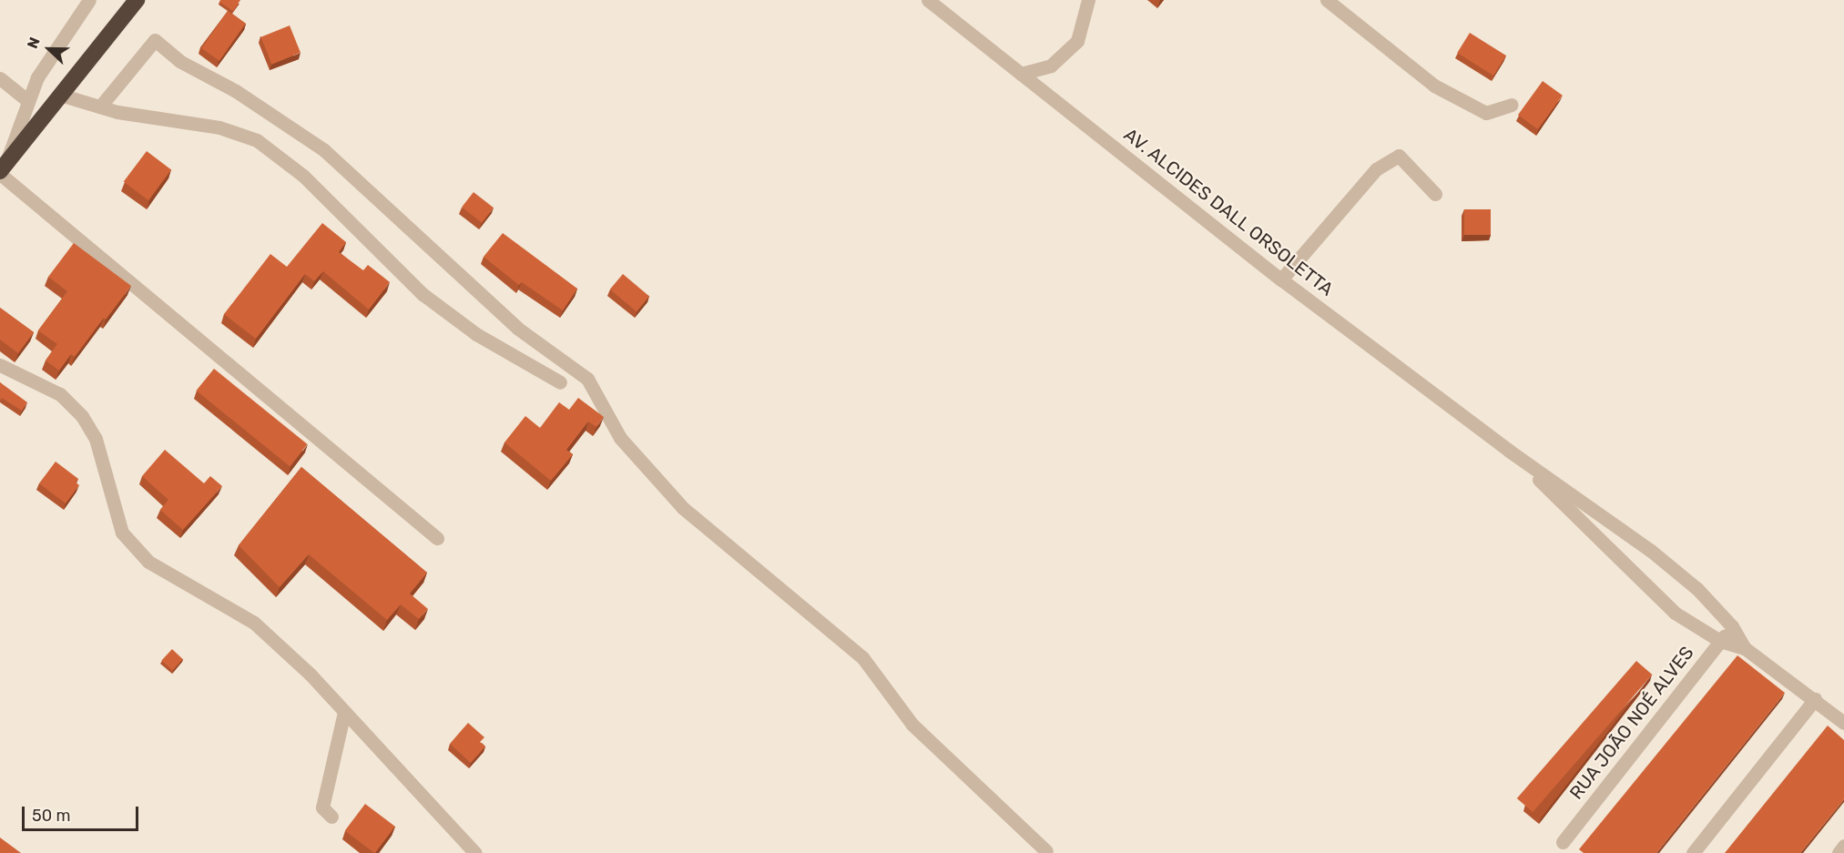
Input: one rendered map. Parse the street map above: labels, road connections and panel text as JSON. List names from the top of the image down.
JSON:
{
  "streets": {
    "street": ["AV. ALCIDES DALL ORSOLETTA", "RUA JOÃO NOÉ ALVES"]
  },
  "scale_bar": "50 m",
  "north": "left"
}
